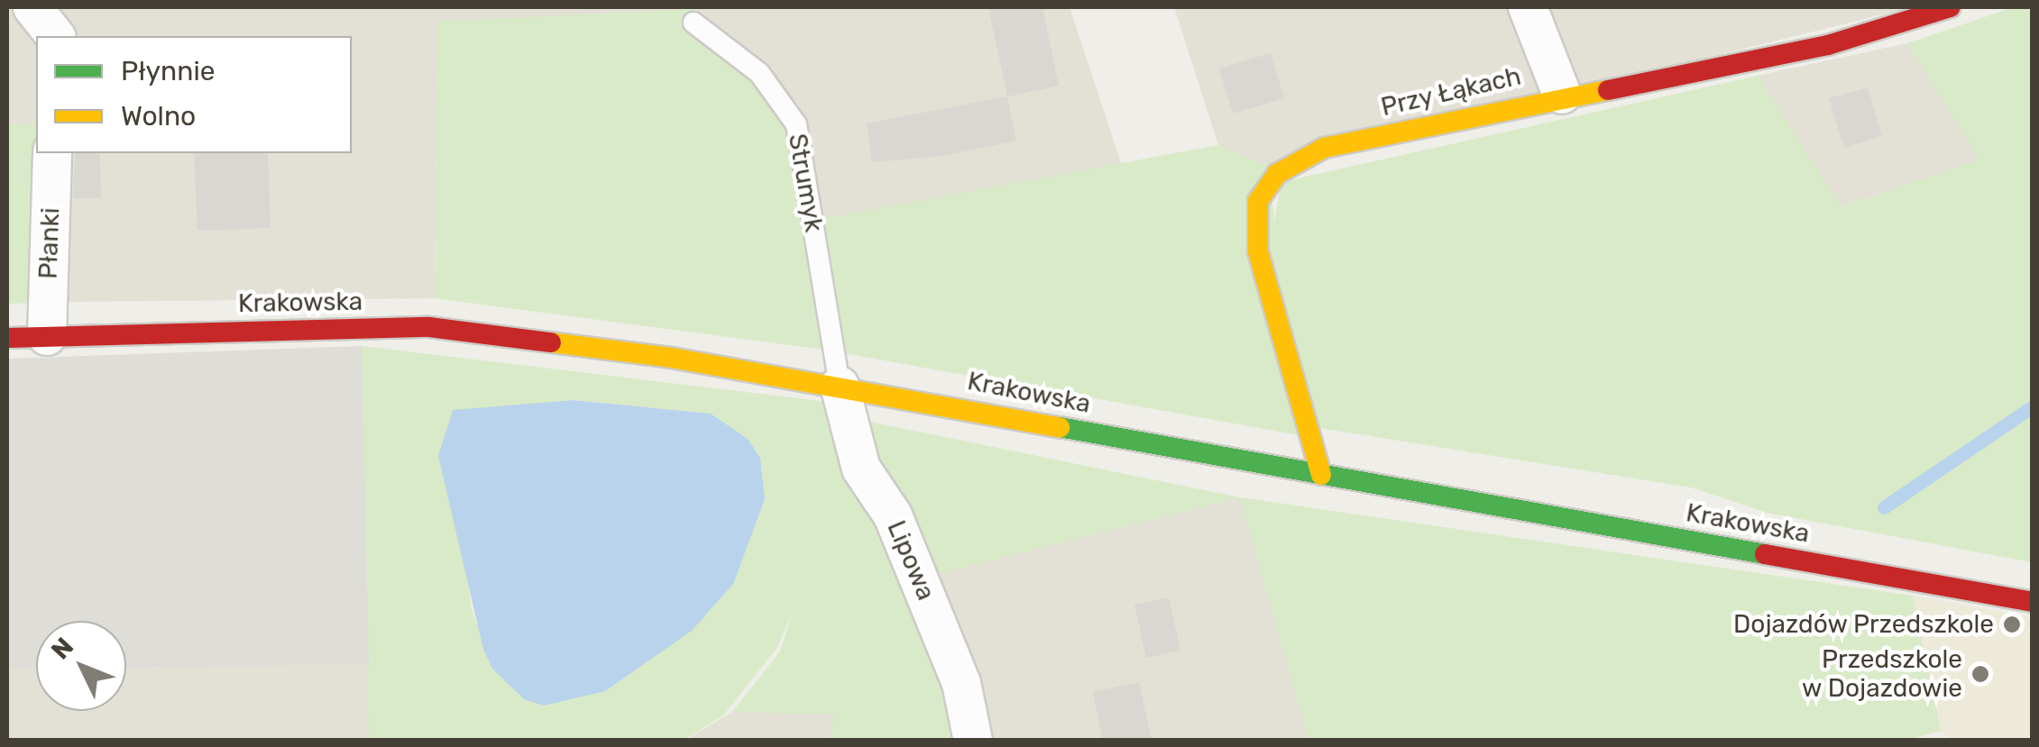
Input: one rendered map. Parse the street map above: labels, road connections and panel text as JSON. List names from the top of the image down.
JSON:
{
  "streets": {
    "street": [
      "Przy Łąkach",
      "Płanki",
      "Krakowska",
      "Lipowa"
    ],
    "lane": ["Strumyk"]
  },
  "crossings": [
    ["Przy Łąkach", "Krakowska"],
    ["Strumyk", "Krakowska"],
    ["Strumyk", "Lipowa"],
    ["Płanki", "Krakowska"],
    ["Krakowska", "Lipowa"]
  ],
  "places": ["Dojazdów Przedszkole", "Przedszkole w Dojazdowie"],
  "legend": ["Płynnie", "Wolno"],
  "north": "top left"
}
